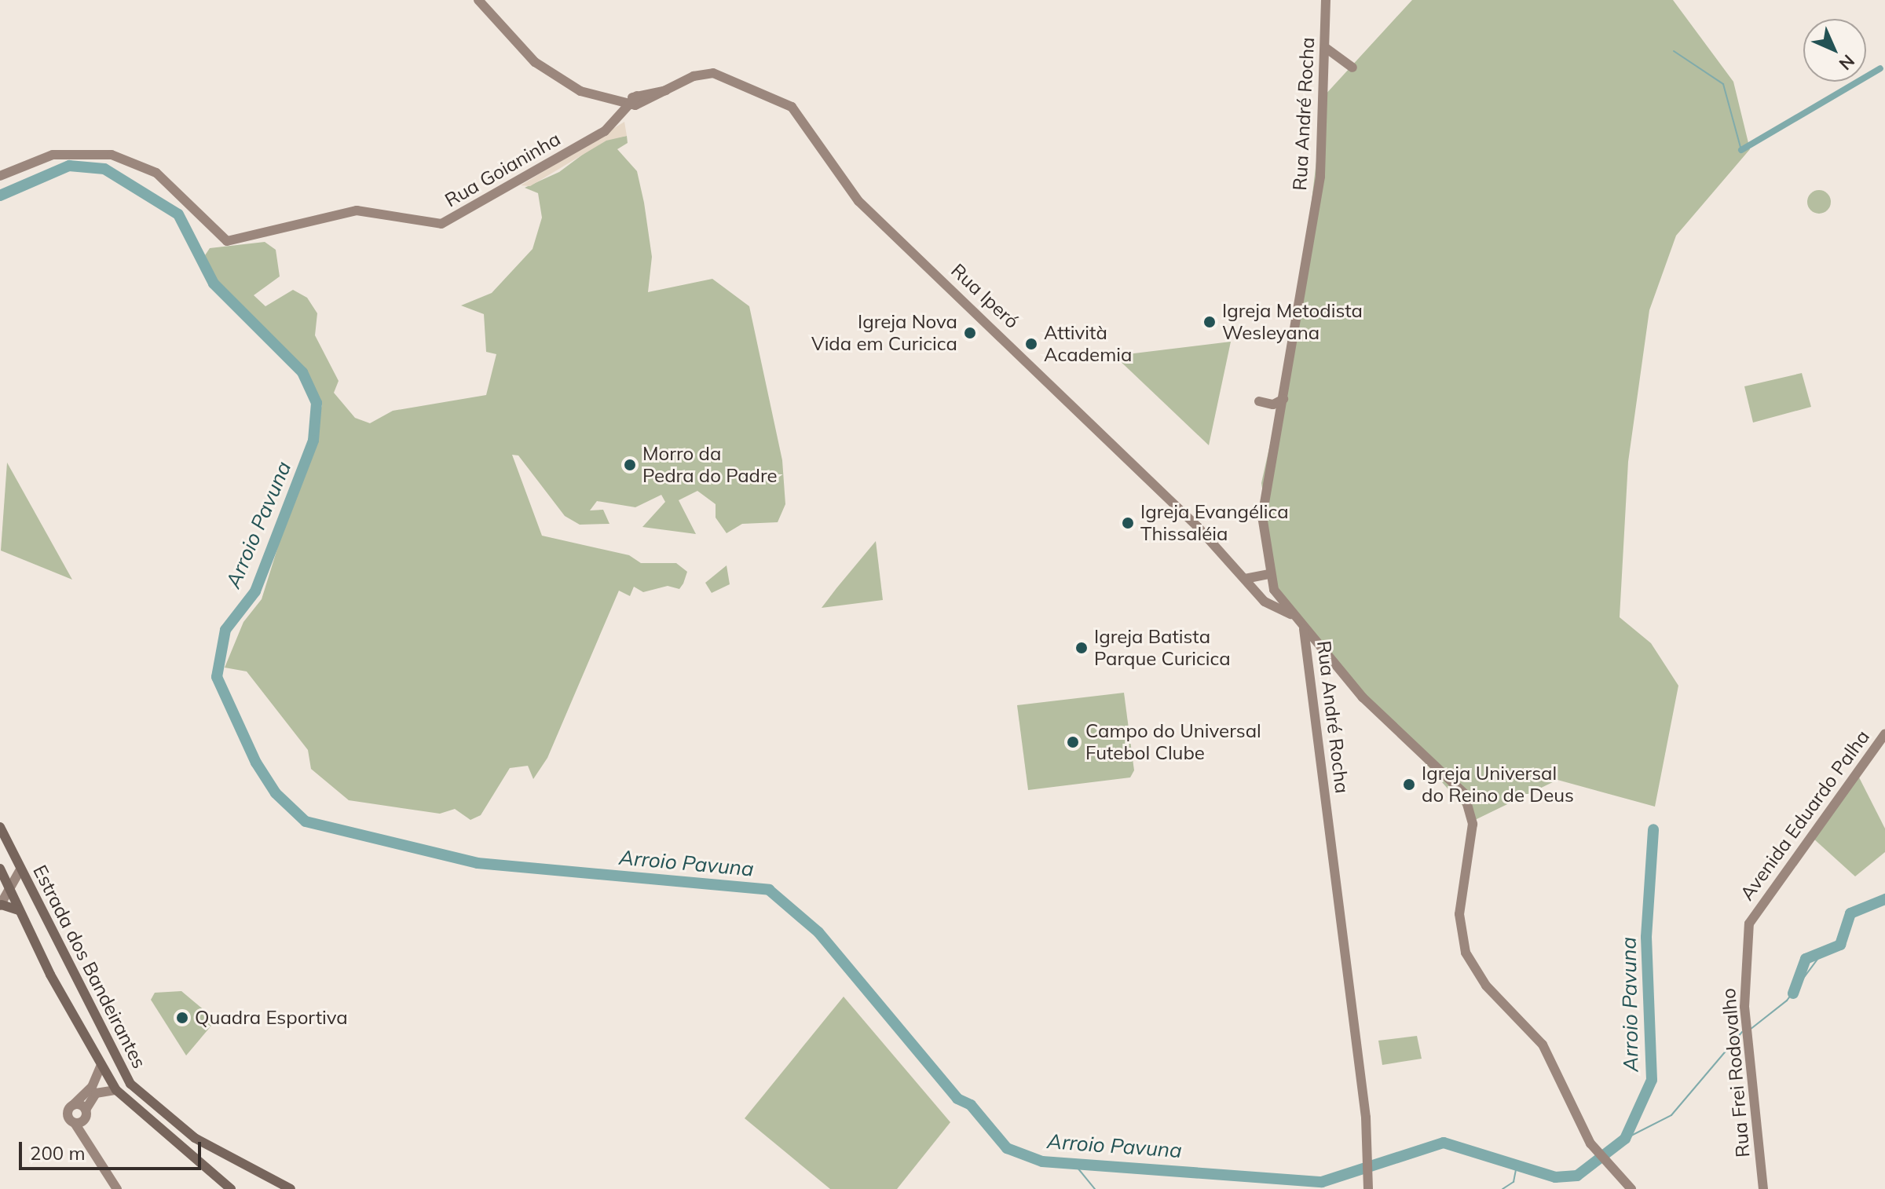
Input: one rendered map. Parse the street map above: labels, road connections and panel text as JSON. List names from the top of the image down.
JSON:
{
  "streets": {
    "main road": ["Estrada dos Bandeirantes"],
    "street": [
      "Rua André Rocha",
      "Rua Goianinha",
      "Rua Iperó",
      "Avenida Eduardo Palha",
      "Rua Frei Rodovalho"
    ]
  },
  "crossings": [
    ["Rua André Rocha", "Rua Iperó"],
    ["Avenida Eduardo Palha", "Rua Frei Rodovalho"]
  ],
  "water": ["Arroio Pavuna"],
  "places": [
    "Igreja Metodista Wesleyana",
    "Igreja Nova Vida em Curicica",
    "Attività Academia",
    "Morro da Pedra do Padre",
    "Igreja Evangélica Thissaléia",
    "Igreja Batista Parque Curicica",
    "Campo do Universal Futebol Clube",
    "Igreja Universal do Reino de Deus",
    "Quadra Esportiva"
  ],
  "scale_bar": "200 m",
  "north": "bottom right"
}
